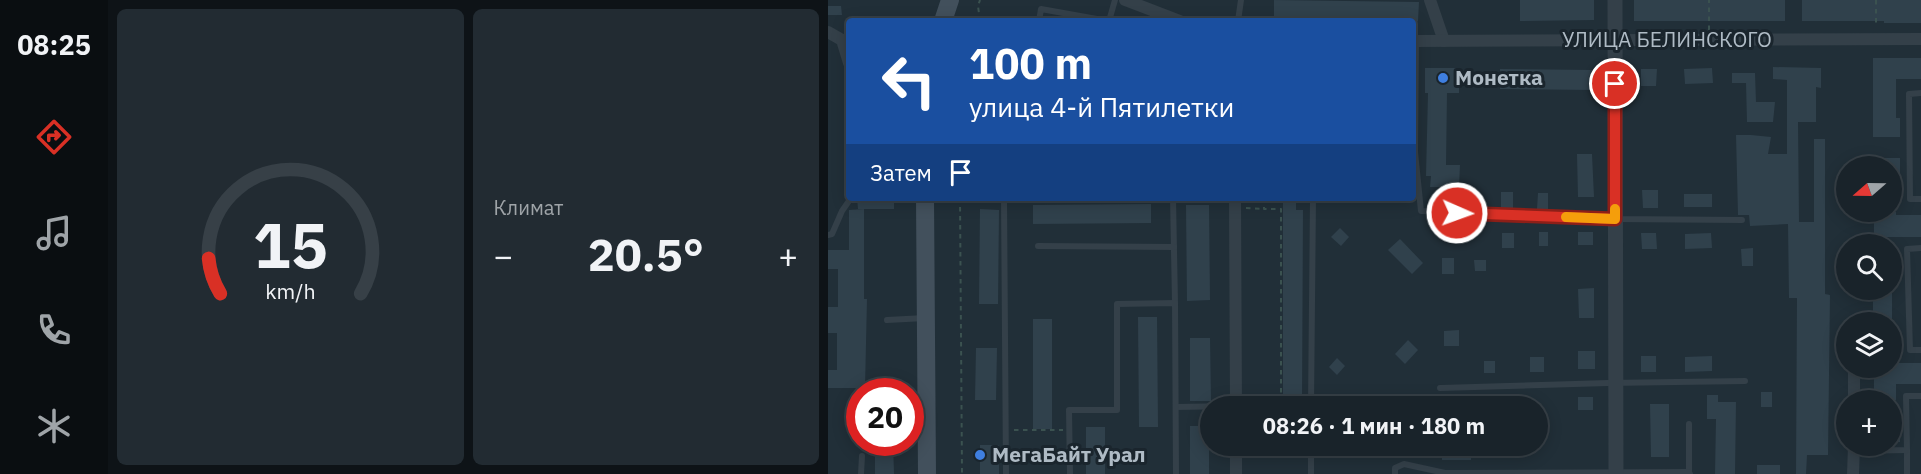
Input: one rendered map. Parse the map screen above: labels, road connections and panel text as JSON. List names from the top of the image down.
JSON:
{
  "streets": {
    "street": ["УЛИЦА БЕЛИНСКОГО"]
  },
  "places": ["Монетка", "МегаБайт Урал"],
  "north": "left",
  "page": {
    "tabs": "08:25",
    "tile": "Климат",
    "turn": ["100 m", "улица 4-й Пятилетки"],
    "then": "Затем",
    "map_buttons": "+",
    "heat": ["−", "20.5°", "+"],
    "limit": "20",
    "trip": "08:26 · 1 мин · 180 m",
    "gauge": ["15", "km/h"]
  }
}
